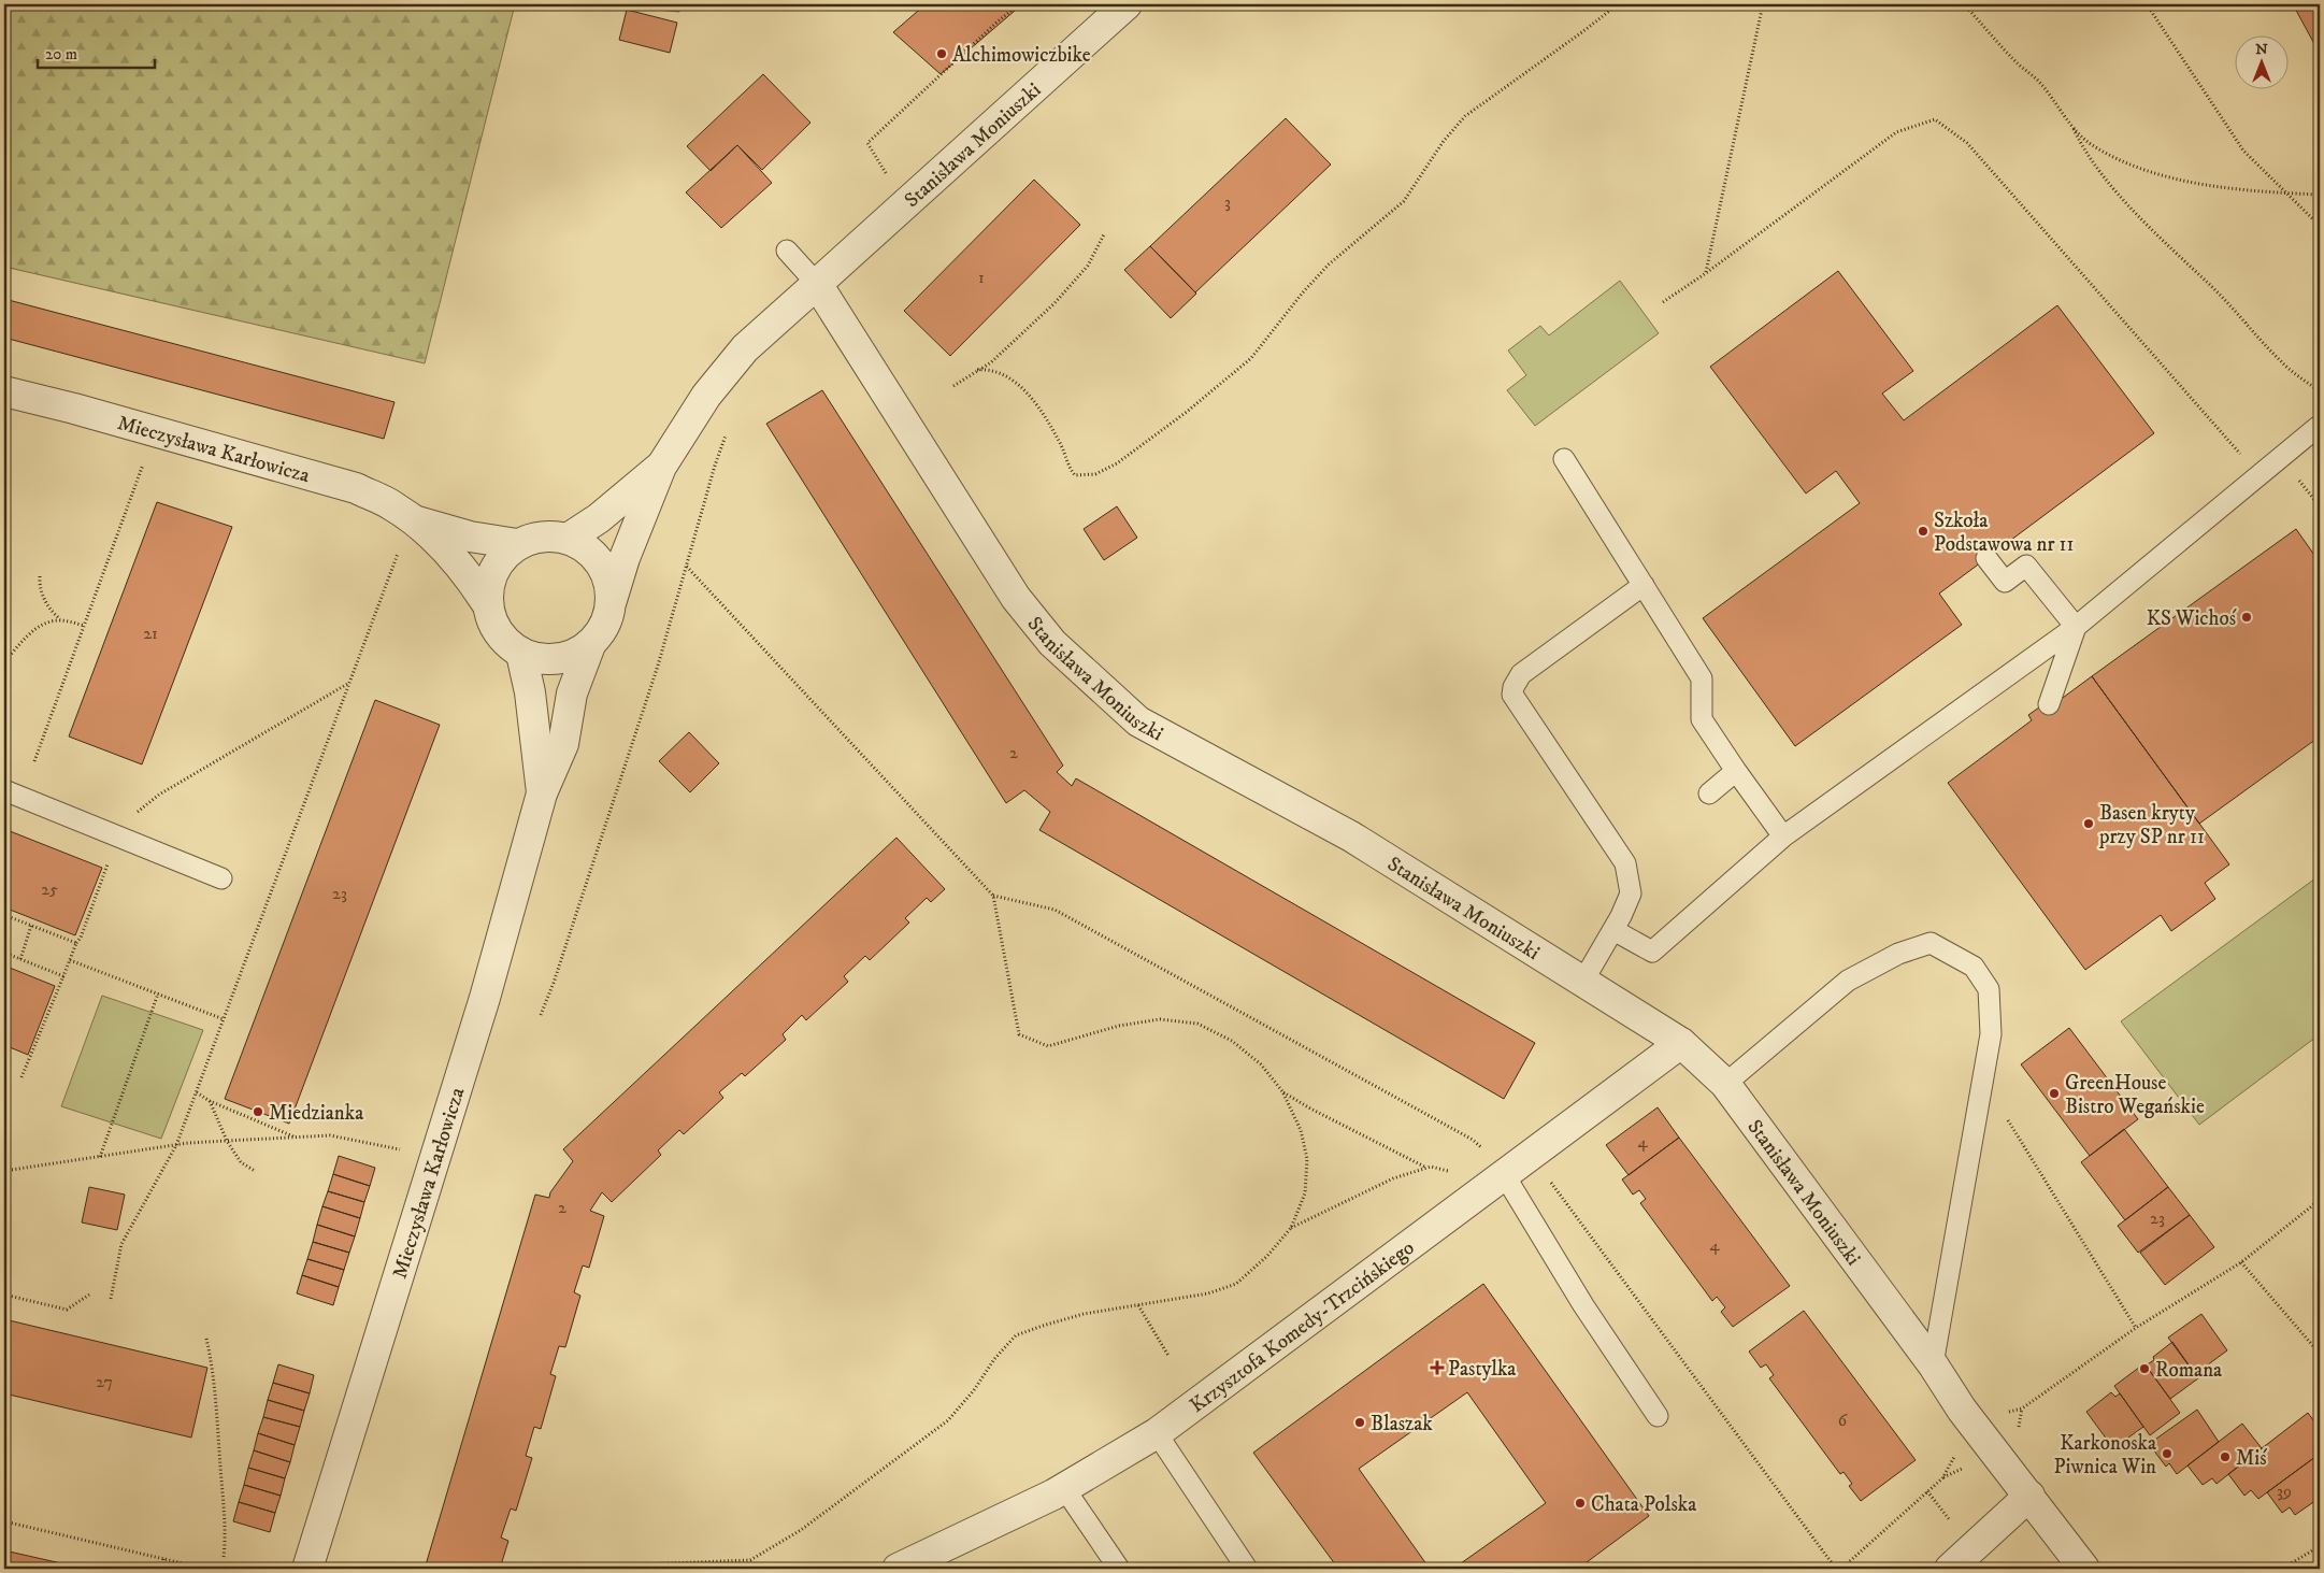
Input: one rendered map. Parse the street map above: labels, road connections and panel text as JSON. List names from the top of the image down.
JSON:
{
  "streets": {
    "street": ["Stanisława Moniuszki", "Mieczysława Karłowicza", "Krzysztofa Komedy-Trzcińskiego"]
  },
  "crossings": [
    ["Stanisława Moniuszki", "Mieczysława Karłowicza"],
    ["Stanisława Moniuszki", "Krzysztofa Komedy-Trzcińskiego"]
  ],
  "places": {
    "other": [
      "Alchimowiczbike",
      "Szkoła Podstawowa nr 11",
      "KS Wichoś",
      "Basen kryty przy SP nr 11",
      "GreenHouse Bistro Wegańskie",
      "Miedzianka",
      "Romana",
      "Blaszak",
      "Karkonoska Piwnica Win",
      "Miś",
      "Chata Polska"
    ],
    "health": ["Pastylka"]
  },
  "house_numbers": [
    "3",
    "1",
    "21",
    "2",
    "25",
    "23",
    "4",
    "2",
    "23",
    "4",
    "27",
    "6",
    "39"
  ],
  "scale_bar": "20 m",
  "north": "top"
}
